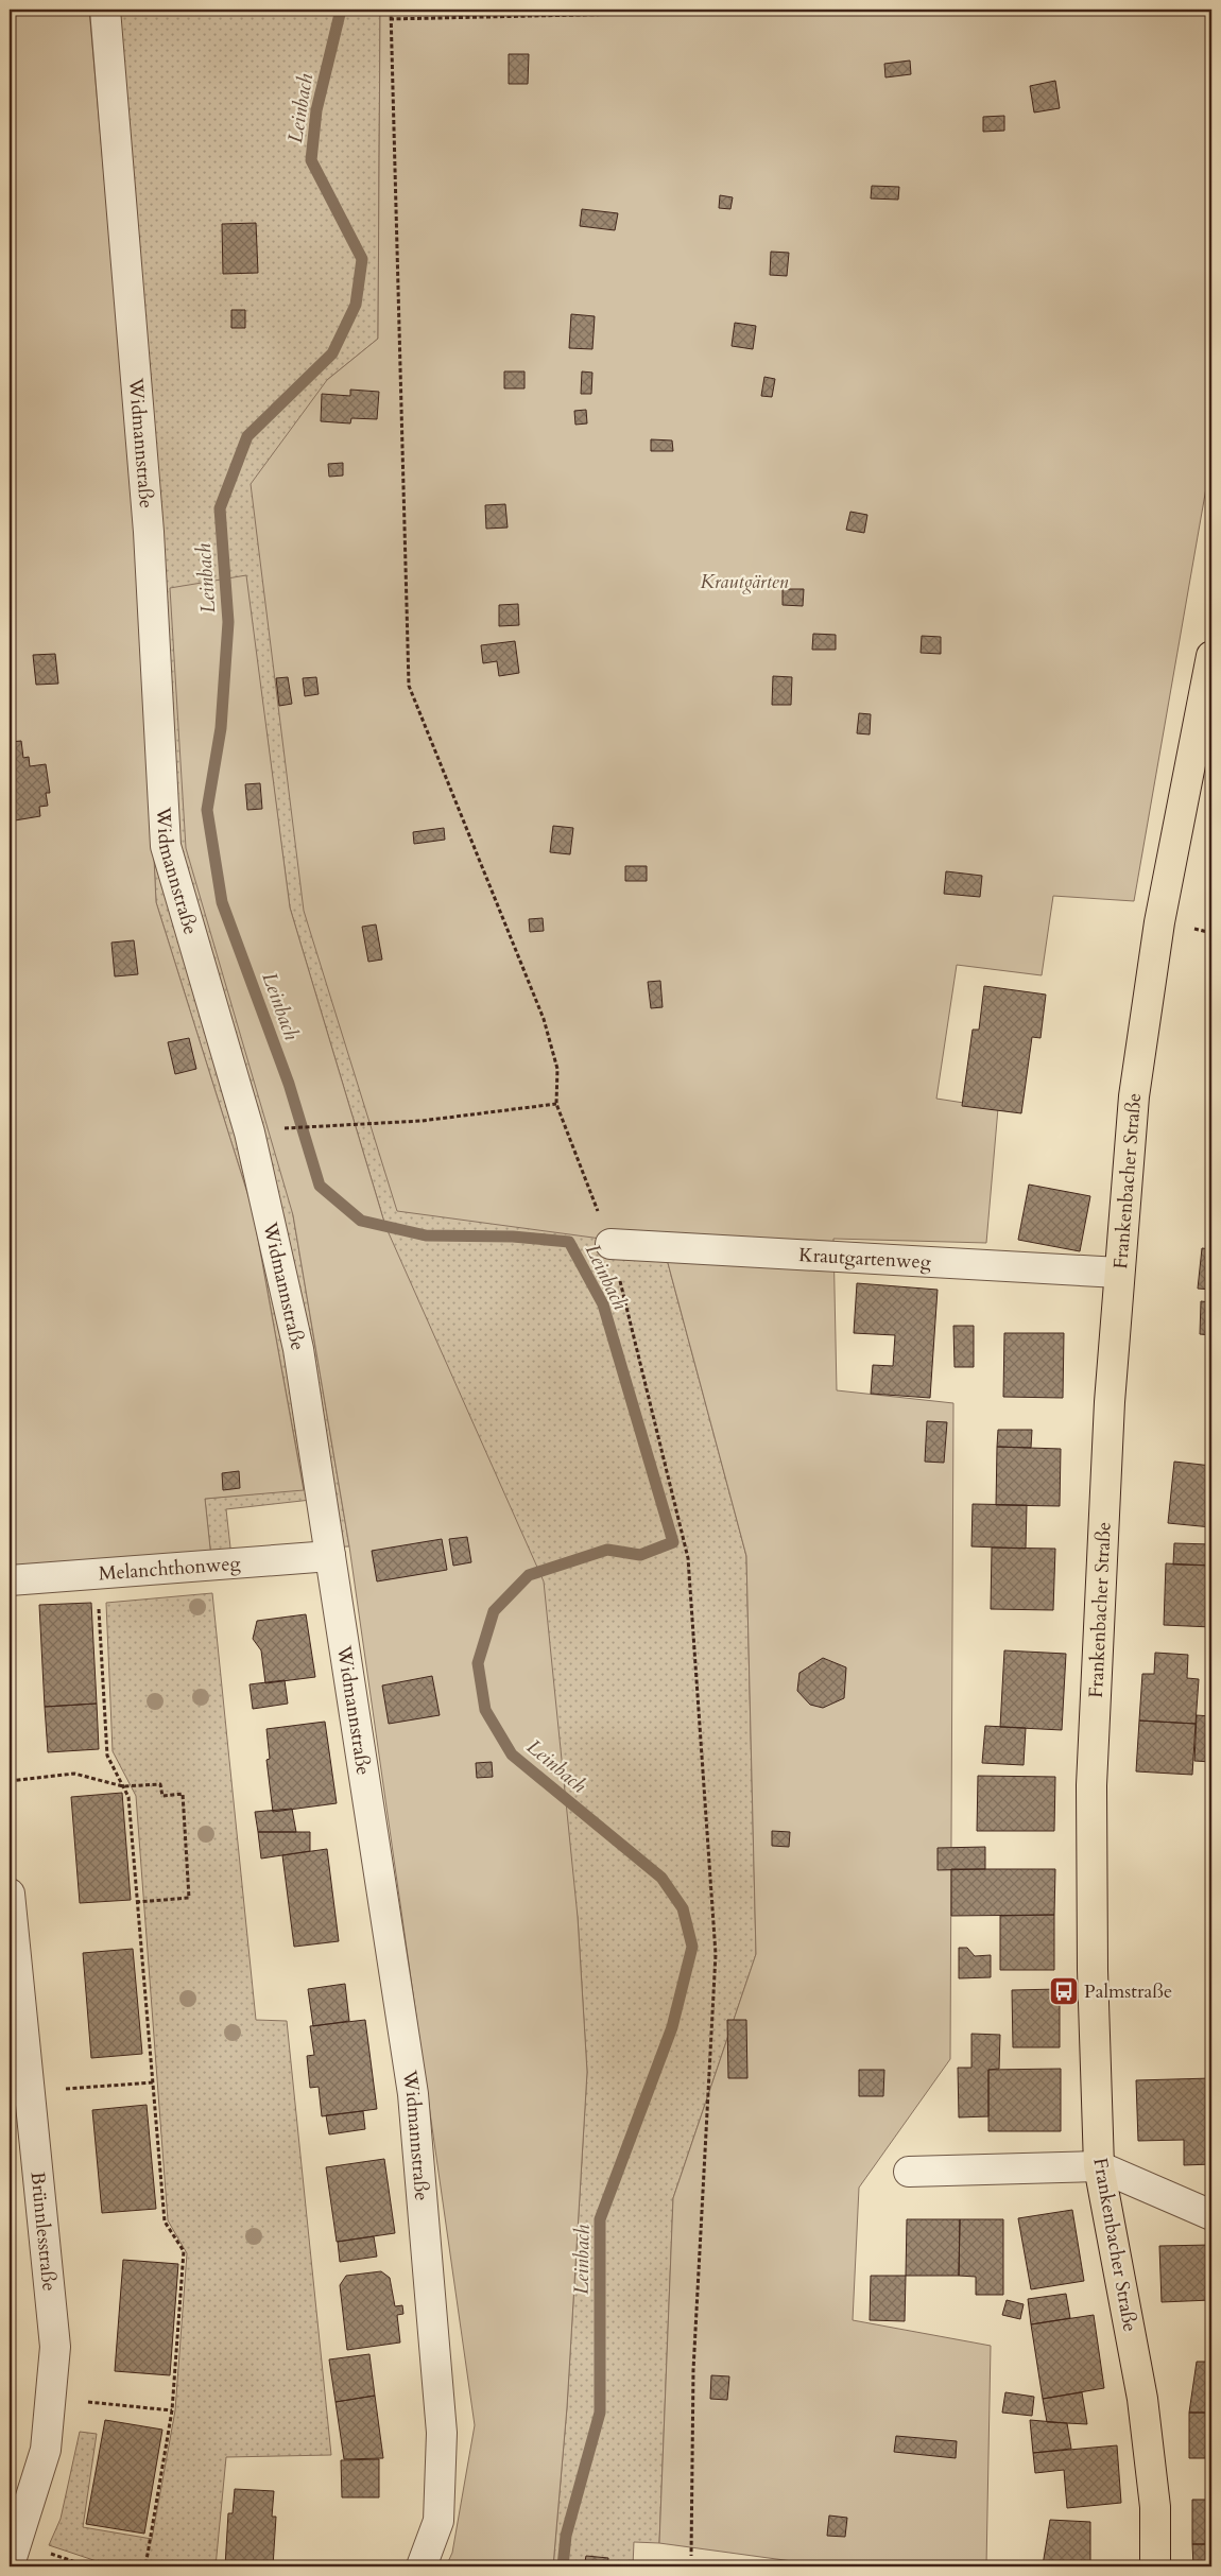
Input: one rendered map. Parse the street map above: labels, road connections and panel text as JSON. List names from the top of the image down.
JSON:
{
  "streets": {
    "main road": ["Frankenbacher Straße"],
    "street": [
      "Widmannstraße",
      "Krautgartenweg",
      "Melanchthonweg",
      "Brünnlesstraße"
    ]
  },
  "crossings": [
    ["Widmannstraße", "Melanchthonweg"],
    ["Frankenbacher Straße", "Krautgartenweg"]
  ],
  "water": ["Leinbach"],
  "parks": ["Krautgärten"],
  "places": {
    "bus stop": ["Palmstraße"]
  }
}
